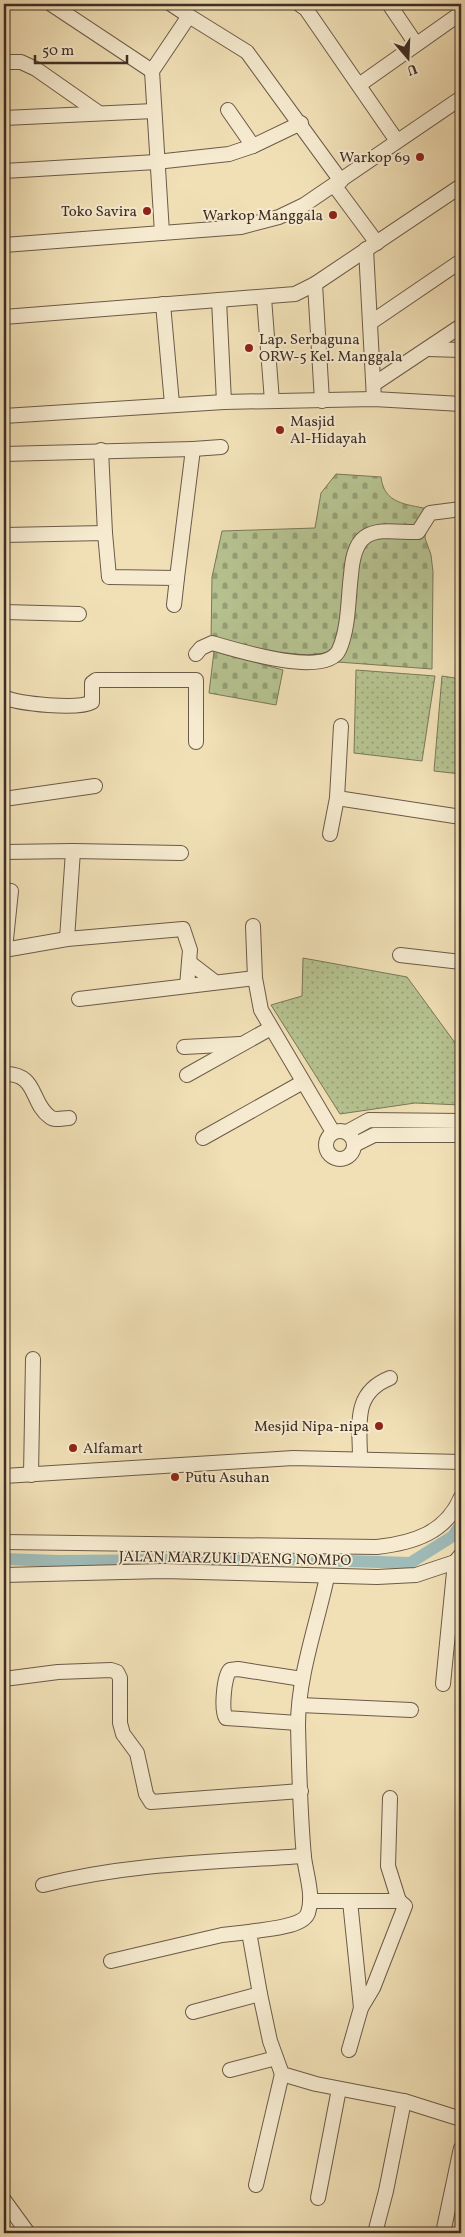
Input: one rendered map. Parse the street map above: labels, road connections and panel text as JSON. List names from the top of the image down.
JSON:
{
  "streets": {
    "street": ["JALAN MARZUKI DAENG NOMPO"]
  },
  "places": [
    "Warkop 69",
    "Toko Savira",
    "Warkop Manggala",
    "Lap. Serbaguna ORW-5 Kel. Manggala",
    "Masjid Al-Hidayah",
    "Mesjid Nipa-nipa",
    "Alfamart",
    "Putu Asuhan"
  ],
  "scale_bar": "50 m",
  "north": "bottom"
}
